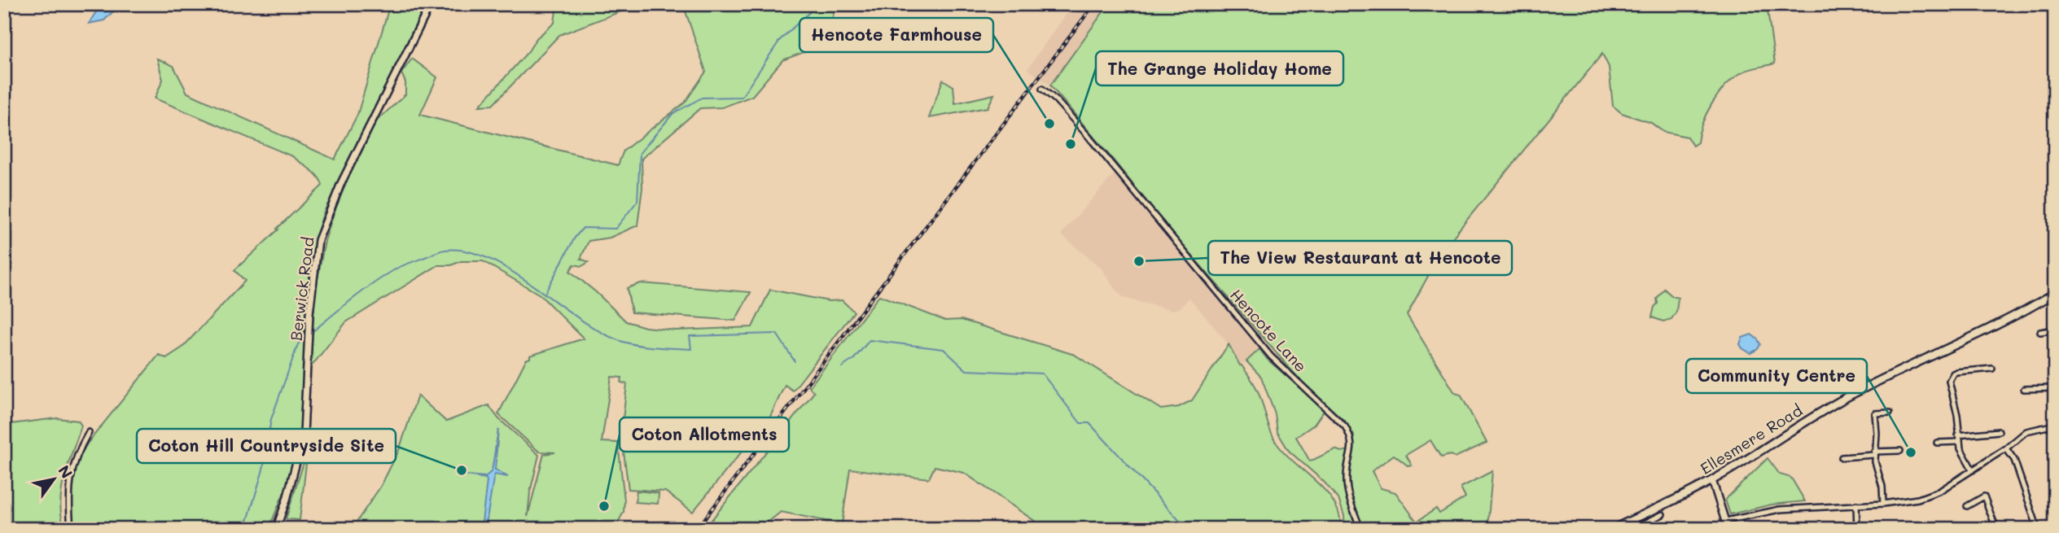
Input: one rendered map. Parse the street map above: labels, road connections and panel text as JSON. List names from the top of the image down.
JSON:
{
  "streets": {
    "main road": ["Berwick Road", "Ellesmere Road"],
    "street": ["Hencote Lane"]
  },
  "places": [
    "Hencote Farmhouse",
    "The Grange Holiday Home",
    "The View Restaurant at Hencote",
    "Community Centre",
    "Coton Hill Countryside Site",
    "Coton Allotments"
  ],
  "north": "top right"
}
